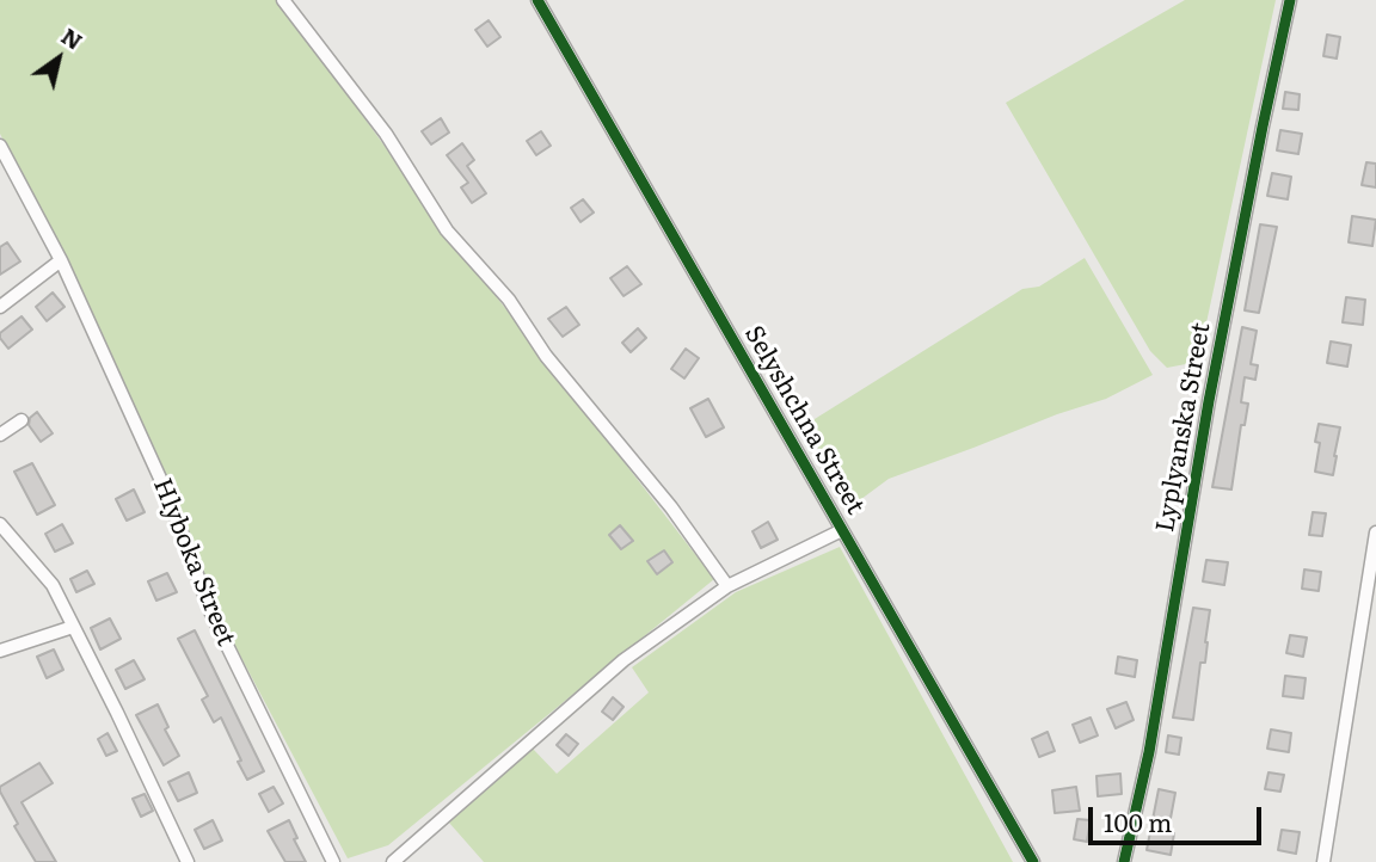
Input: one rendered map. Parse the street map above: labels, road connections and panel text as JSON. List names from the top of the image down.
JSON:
{
  "streets": {
    "street": ["Selyshchna Street", "Lyplyanska Street", "Hlyboka Street"]
  },
  "scale_bar": "100 m",
  "north": "top right"
}
